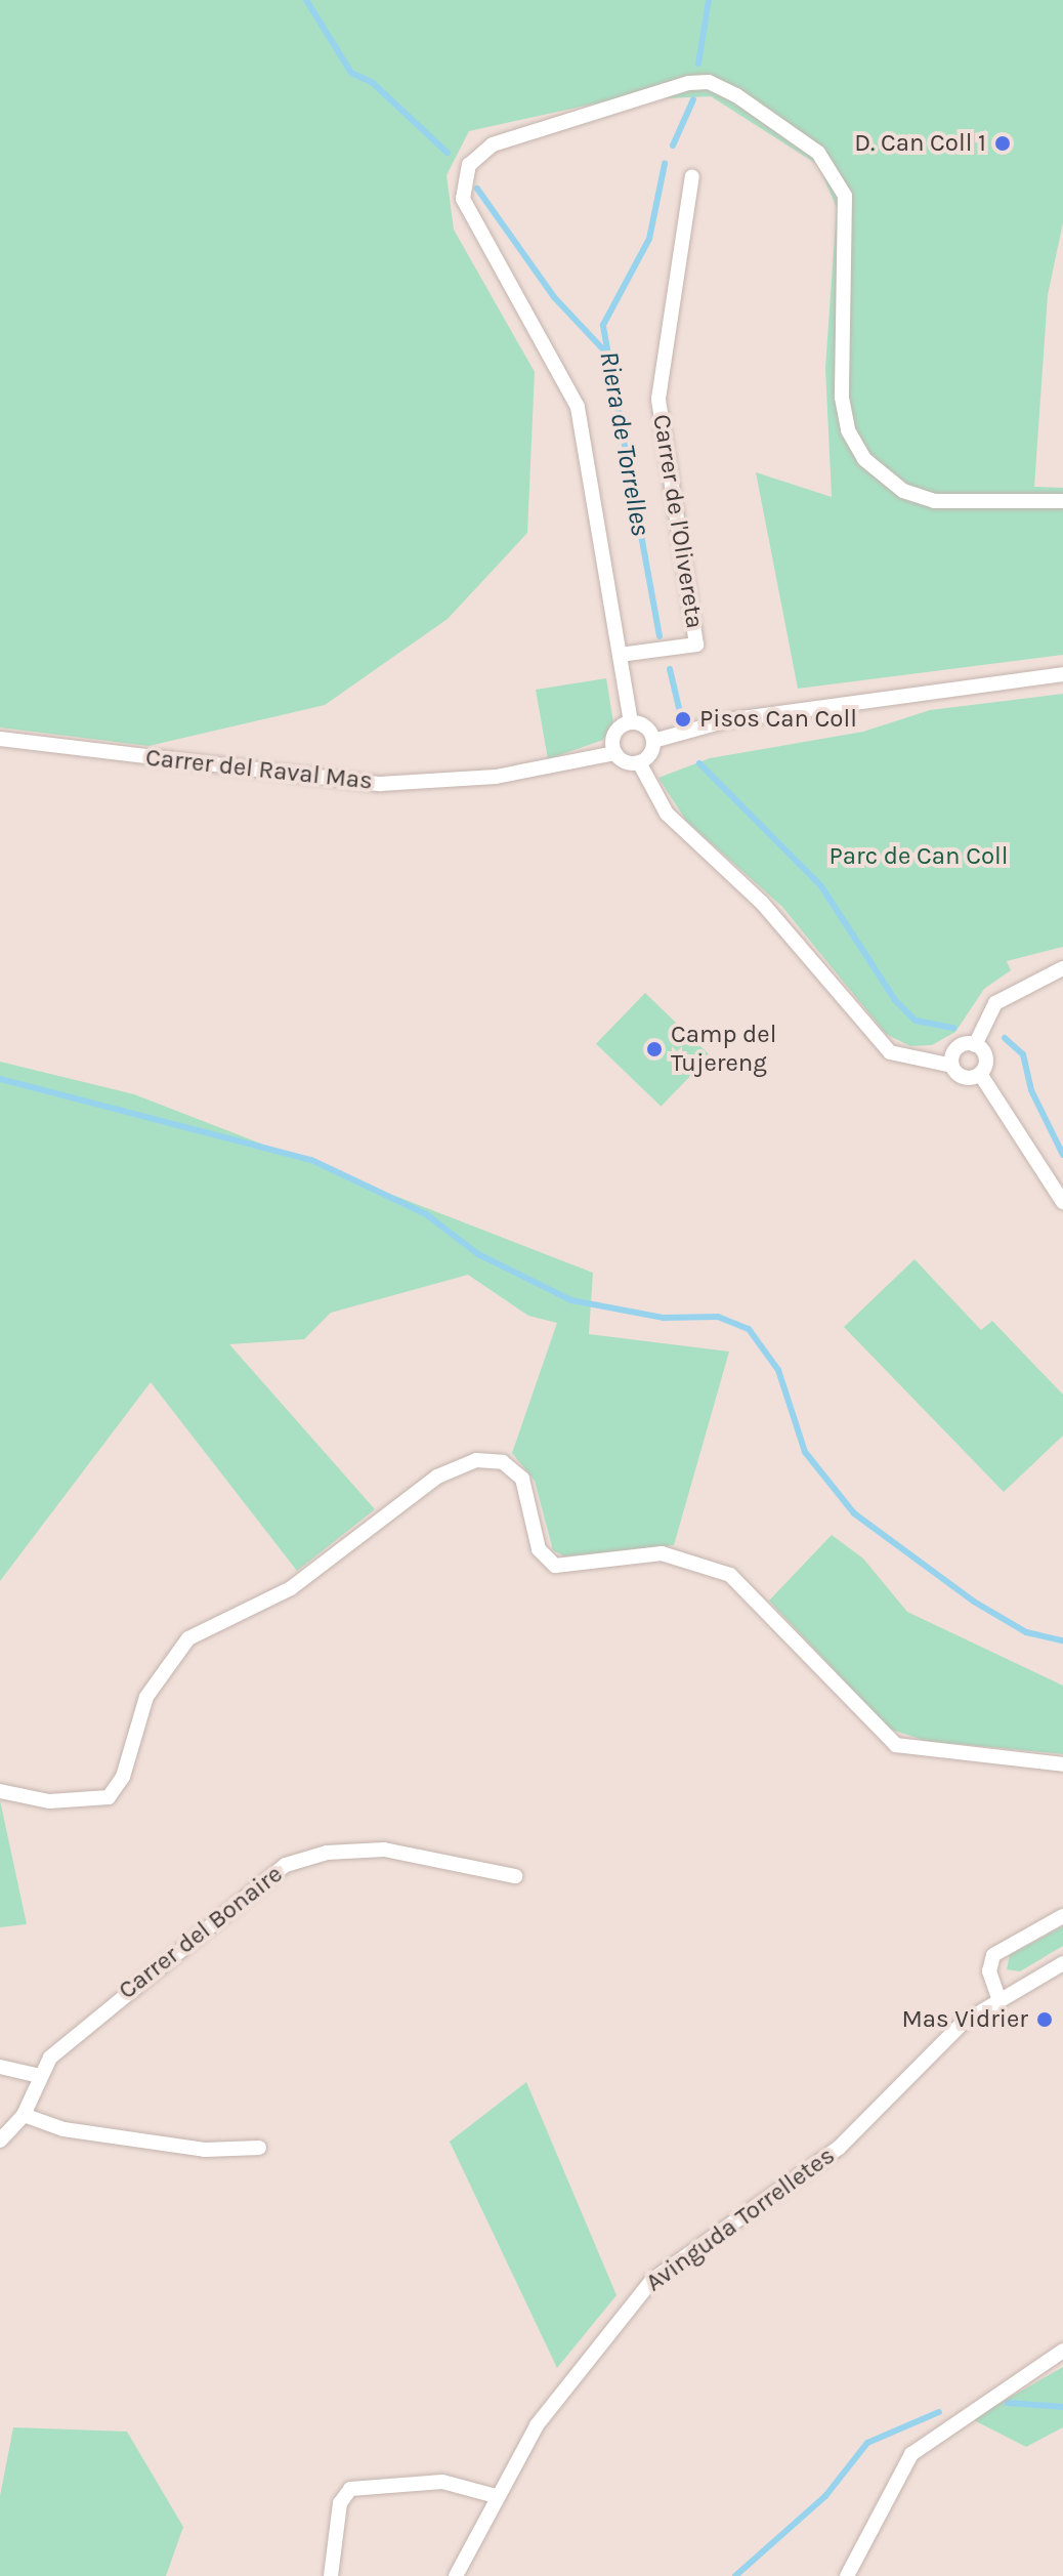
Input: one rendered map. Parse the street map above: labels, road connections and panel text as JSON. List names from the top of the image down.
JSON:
{
  "streets": {
    "street": [
      "Carrer de l'Olivereta",
      "Carrer del Raval Mas",
      "Carrer del Bonaire",
      "Avinguda Torrelletes"
    ]
  },
  "water": ["Riera de Torrelles"],
  "parks": ["Parc de Can Coll"],
  "places": [
    "D. Can Coll 1",
    "Pisos Can Coll",
    "Camp del Tujereng",
    "Mas Vidrier"
  ]
}
